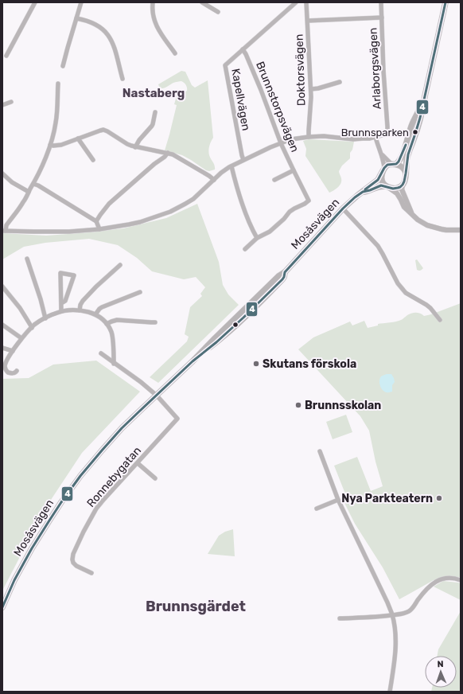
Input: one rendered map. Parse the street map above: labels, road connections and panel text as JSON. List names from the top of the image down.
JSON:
{
  "streets": {
    "main road": ["Mosåsvägen"],
    "street": [
      "Arlaborgsvägen",
      "Doktorsvägen",
      "Kapellvägen",
      "Brunnstorpsvägen",
      "Ronnebygatan"
    ]
  },
  "crossings": [
    ["Kapellvägen", "Brunnstorpsvägen"],
    ["Mosåsvägen", "Ronnebygatan"]
  ],
  "districts": ["Nastaberg", "Brunnsgärdet"],
  "places": [
    "Brunnsparken",
    "Skutans förskola",
    "Brunnsskolan",
    "Nya Parkteatern"
  ],
  "lines": ["transit line 4"],
  "north": "top"
}
